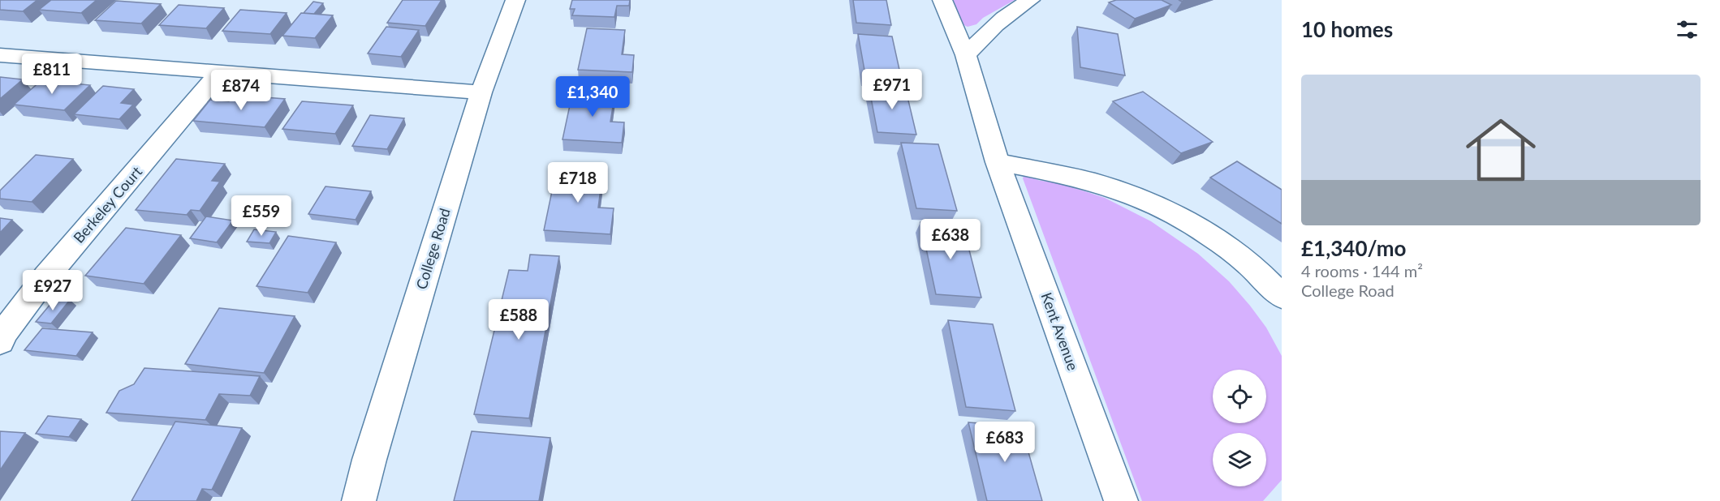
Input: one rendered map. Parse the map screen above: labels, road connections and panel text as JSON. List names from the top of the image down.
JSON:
{
  "streets": {
    "street": ["Berkeley Court", "College Road", "Kent Avenue"]
  },
  "page": {
    "heading": "10 homes",
    "price": [
      "£811",
      "£971",
      "£874",
      "£1,340",
      "£718",
      "£559",
      "£638",
      "£927",
      "£588",
      "£683"
    ],
    "list": [
      {
        "name": "£1,340/mo",
        "note": "4 rooms · 144 m² · College Road"
      }
    ]
  }
}
